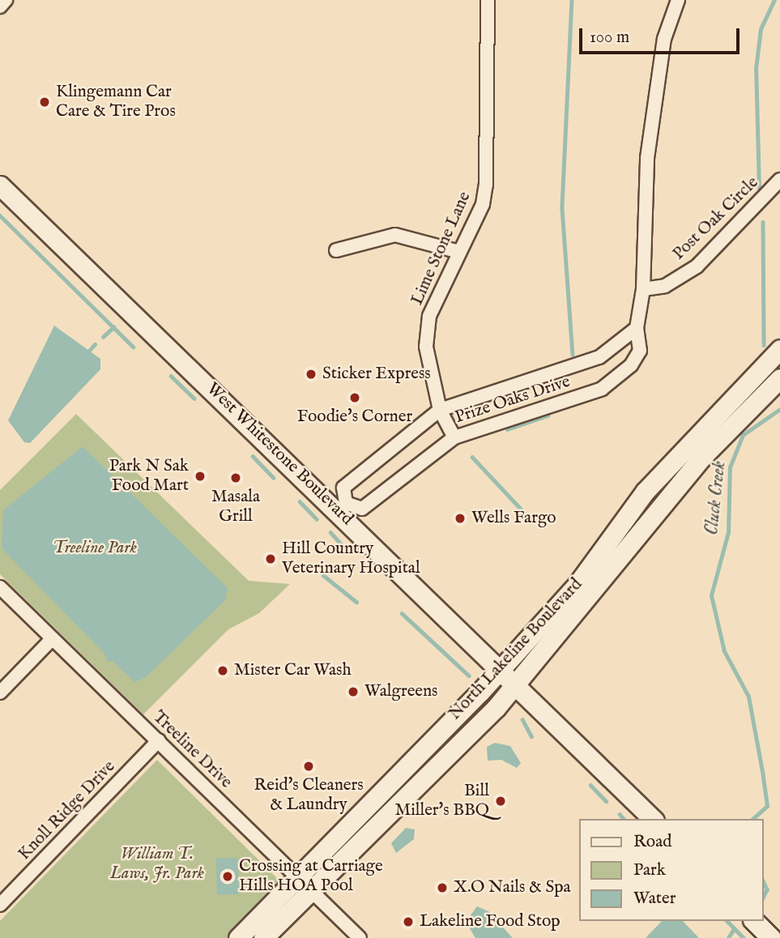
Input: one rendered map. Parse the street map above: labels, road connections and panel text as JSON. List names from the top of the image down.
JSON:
{
  "streets": {
    "main road": ["West Whitestone Boulevard", "North Lakeline Boulevard"],
    "street": [
      "Post Oak Circle",
      "Lime Stone Lane",
      "Prize Oaks Drive",
      "Treeline Drive",
      "Knoll Ridge Drive"
    ]
  },
  "crossings": [
    ["Post Oak Circle", "Prize Oaks Drive"],
    ["Lime Stone Lane", "Prize Oaks Drive"],
    ["Prize Oaks Drive", "West Whitestone Boulevard"],
    ["West Whitestone Boulevard", "North Lakeline Boulevard"],
    ["North Lakeline Boulevard", "Treeline Drive"],
    ["Treeline Drive", "Knoll Ridge Drive"]
  ],
  "water": ["Cluck Creek"],
  "parks": ["Treeline Park", "William T. Laws, Jr. Park"],
  "places": [
    "Klingemann Car Care & Tire Pros",
    "Sticker Express",
    "Foodie's Corner",
    "Park N Sak Food Mart",
    "Masala Grill",
    "Wells Fargo",
    "Hill Country Veterinary Hospital",
    "Mister Car Wash",
    "Walgreens",
    "Reid's Cleaners & Laundry",
    "Bill Miller's BBQ",
    "Crossing at Carriage Hills HOA Pool",
    "X.O Nails & Spa",
    "Lakeline Food Stop"
  ],
  "legend": ["Road", "Park", "Water"],
  "scale_bar": "100 m"
}
